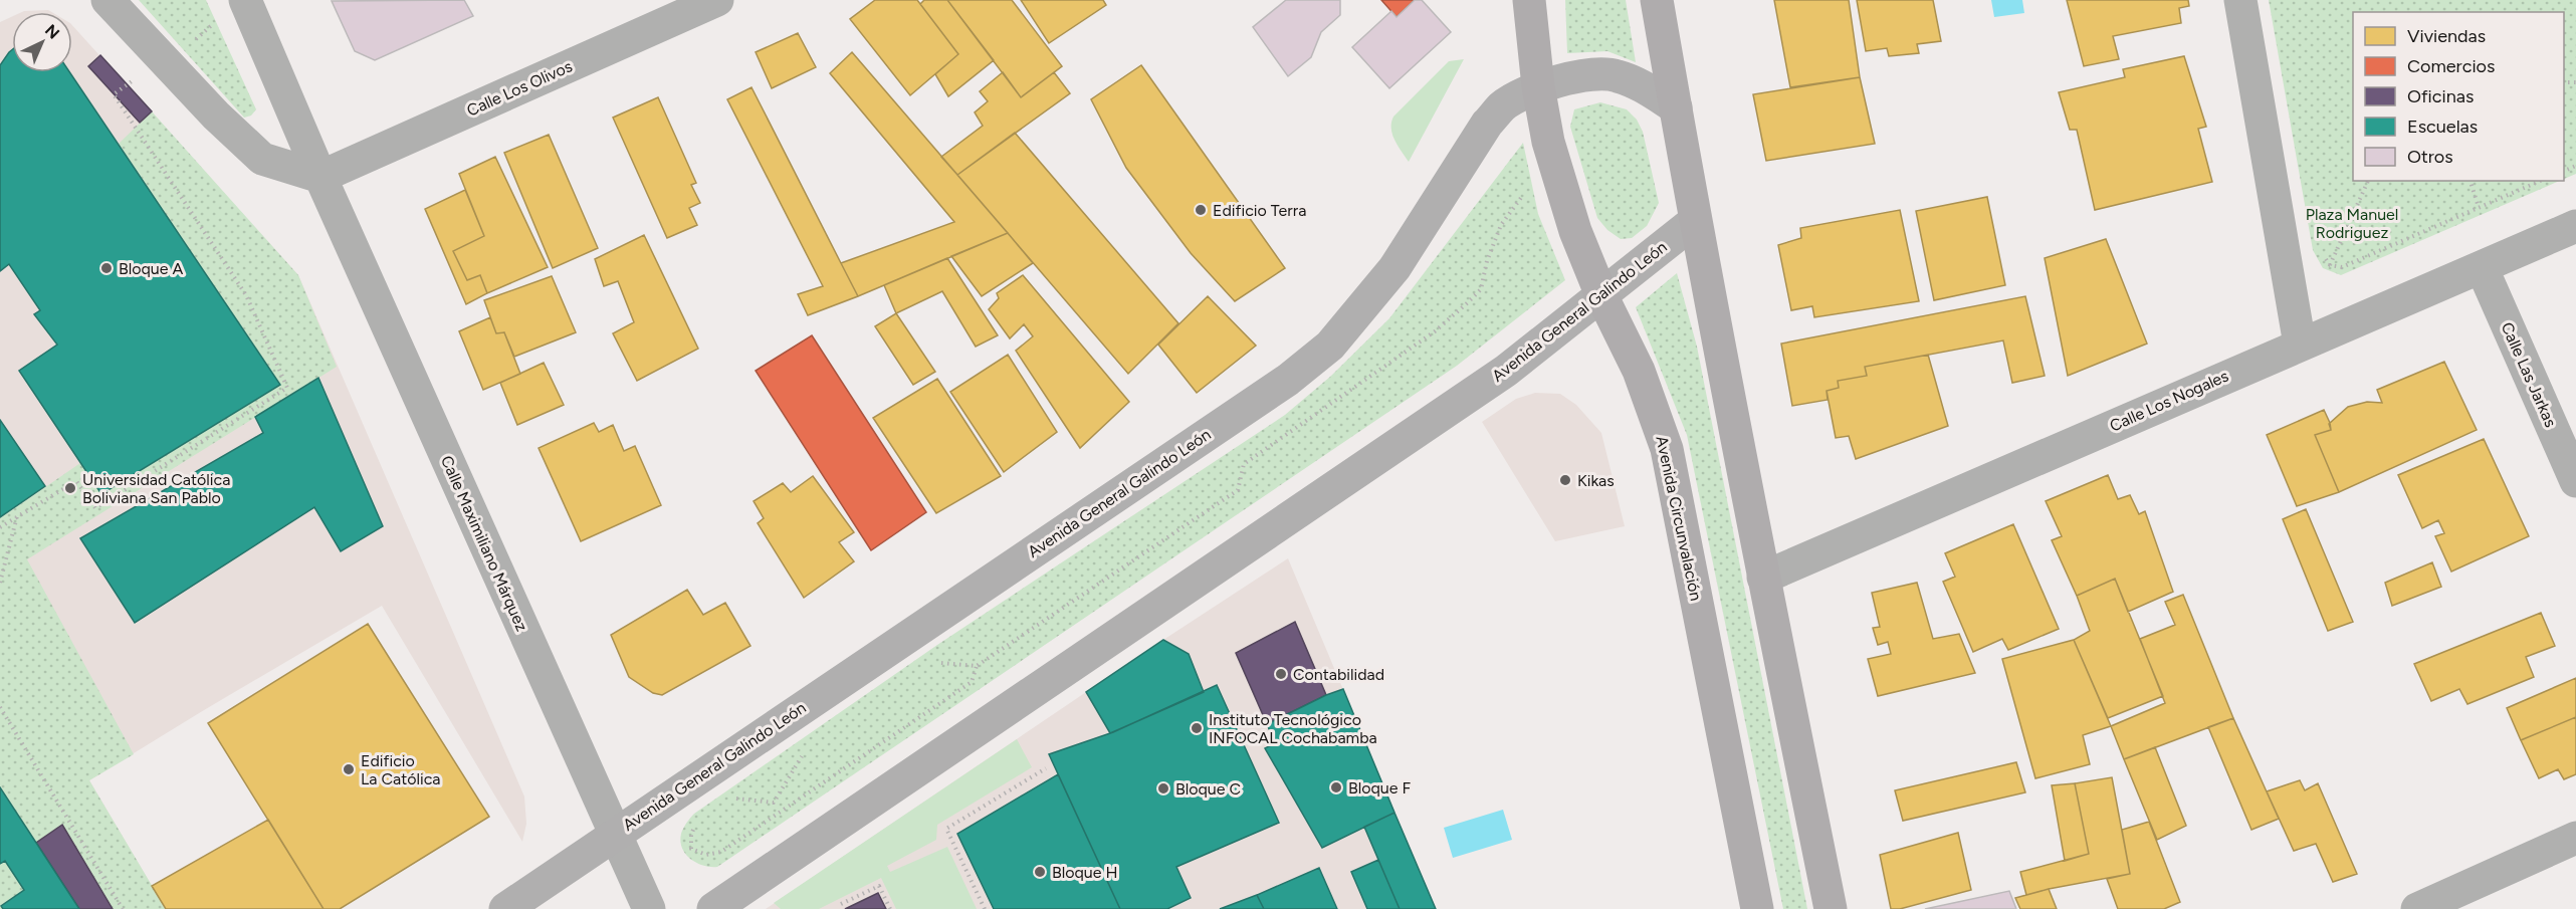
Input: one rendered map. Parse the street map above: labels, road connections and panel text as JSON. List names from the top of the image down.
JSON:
{
  "streets": {
    "highway": ["Avenida Circunvalación"],
    "main road": ["Avenida General Galindo León"],
    "street": [
      "Calle Los Olivos",
      "Calle Las Jarkas",
      "Calle Los Nogales",
      "Calle Maximiliano Márquez"
    ]
  },
  "crossings": [
    ["Calle Los Olivos", "Calle Maximiliano Márquez"],
    ["Avenida General Galindo León", "Avenida Circunvalación"],
    ["Avenida General Galindo León", "Calle Maximiliano Márquez"],
    ["Calle Las Jarkas", "Calle Los Nogales"]
  ],
  "parks": ["Plaza Manuel Rodriguez"],
  "places": [
    "Edificio Terra",
    "Bloque A",
    "Kikas",
    "Universidad Católica Boliviana San Pablo",
    "Contabilidad",
    "Instituto Tecnológico INFOCAL Cochabamba",
    "Edificio La Católica",
    "Bloque F",
    "Bloque C",
    "Bloque H"
  ],
  "legend": [
    "Viviendas",
    "Comercios",
    "Oficinas",
    "Escuelas",
    "Otros"
  ],
  "north": "top right"
}
